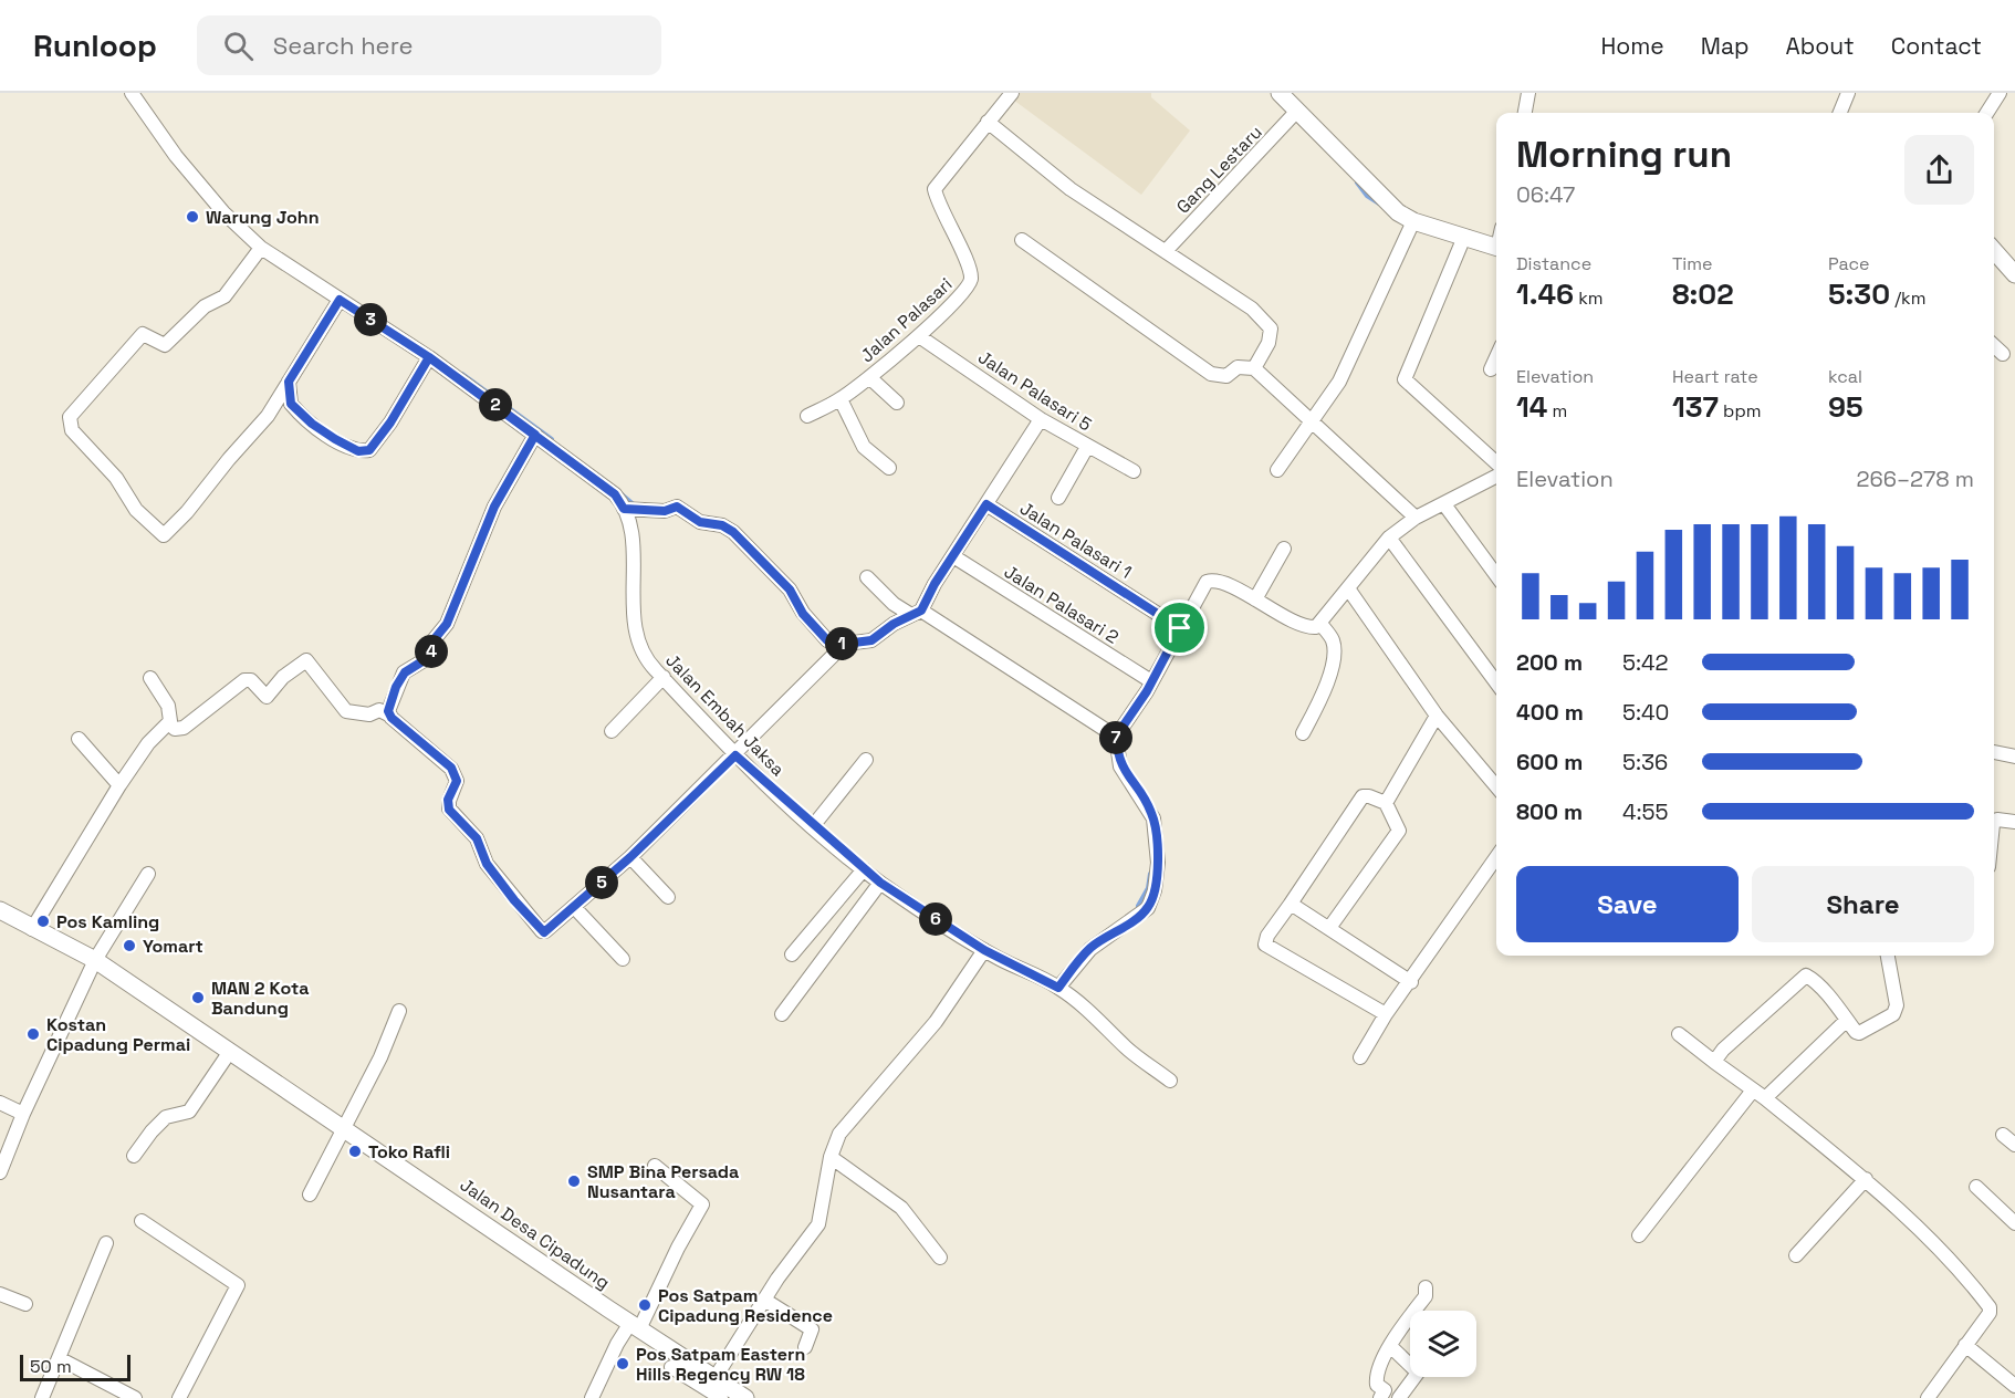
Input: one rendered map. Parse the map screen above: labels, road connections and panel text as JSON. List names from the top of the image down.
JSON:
{
  "streets": {
    "street": [
      "Gang Lestaru",
      "Jalan Palasari",
      "Jalan Palasari 5",
      "Jalan Palasari 1",
      "Jalan Palasari 2",
      "Jalan Embah Jaksa",
      "Jalan Desa Cipadung"
    ]
  },
  "crossings": [
    ["Jalan Palasari", "Jalan Palasari 5"]
  ],
  "places": [
    "Warung John",
    "Pos Kamling",
    "Yomart",
    "MAN 2 Kota Bandung",
    "Kostan Cipadung Permai",
    "Toko Rafli",
    "SMP Bina Persada Nusantara",
    "Pos Satpam Cipadung Residence",
    "Pos Satpam Eastern Hills Regency RW 18"
  ],
  "scale_bar": "50 m",
  "page": {
    "header": "Runloop",
    "search": "Search here",
    "nav": [
      "Home",
      "Map",
      "About",
      "Contact"
    ],
    "heading": ["Morning run", "06:47"],
    "stats": [
      ["Distance", "1.46 km"],
      ["Time", "8:02"],
      ["Pace", "5:30 /km"],
      ["Elevation", "14 m"],
      ["Heart rate", "137 bpm"],
      ["kcal", "95"]
    ],
    "pins": [
      "3",
      "2",
      "1",
      "4",
      "7",
      "5",
      "6"
    ],
    "chart": ["Elevation", "266–278 m"],
    "list": [
      {
        "name": "200 m",
        "note": "5:42"
      },
      {
        "name": "400 m",
        "note": "5:40"
      },
      {
        "name": "600 m",
        "note": "5:36"
      },
      {
        "name": "800 m",
        "note": "4:55"
      }
    ],
    "buttons": ["Save", "Share"],
    "scale": "50 m"
  }
}
